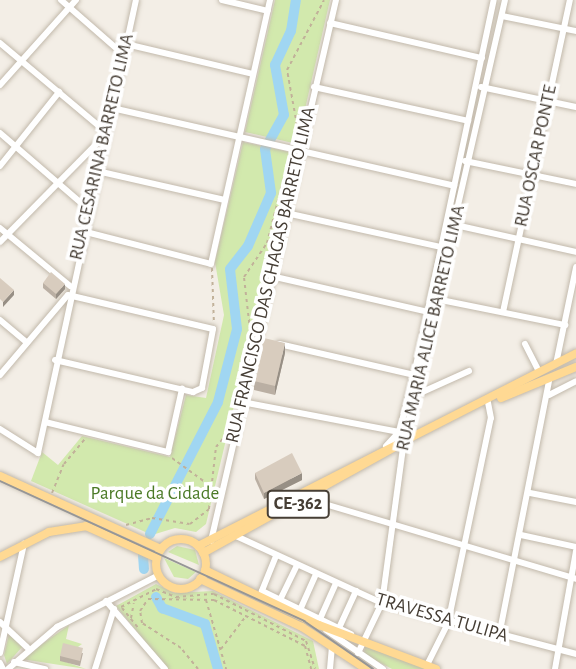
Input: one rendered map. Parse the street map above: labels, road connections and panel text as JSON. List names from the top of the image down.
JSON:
{
  "streets": {
    "main road": ["CE-362"],
    "street": [
      "RUA CESARINA BARRETO LIMA",
      "RUA OSCAR PONTE",
      "RUA FRANCISCO DAS CHAGAS BARRETO LIMA",
      "RUA MARIA ALICE BARRETO LIMA",
      "TRAVESSA TULIPA"
    ]
  },
  "crossings": [
    ["RUA FRANCISCO DAS CHAGAS BARRETO LIMA", "CE-362"],
    ["RUA MARIA ALICE BARRETO LIMA", "CE-362"],
    ["RUA MARIA ALICE BARRETO LIMA", "TRAVESSA TULIPA"],
    ["CE-362", "TRAVESSA TULIPA"]
  ],
  "parks": ["Parque da Cidade"]
}
